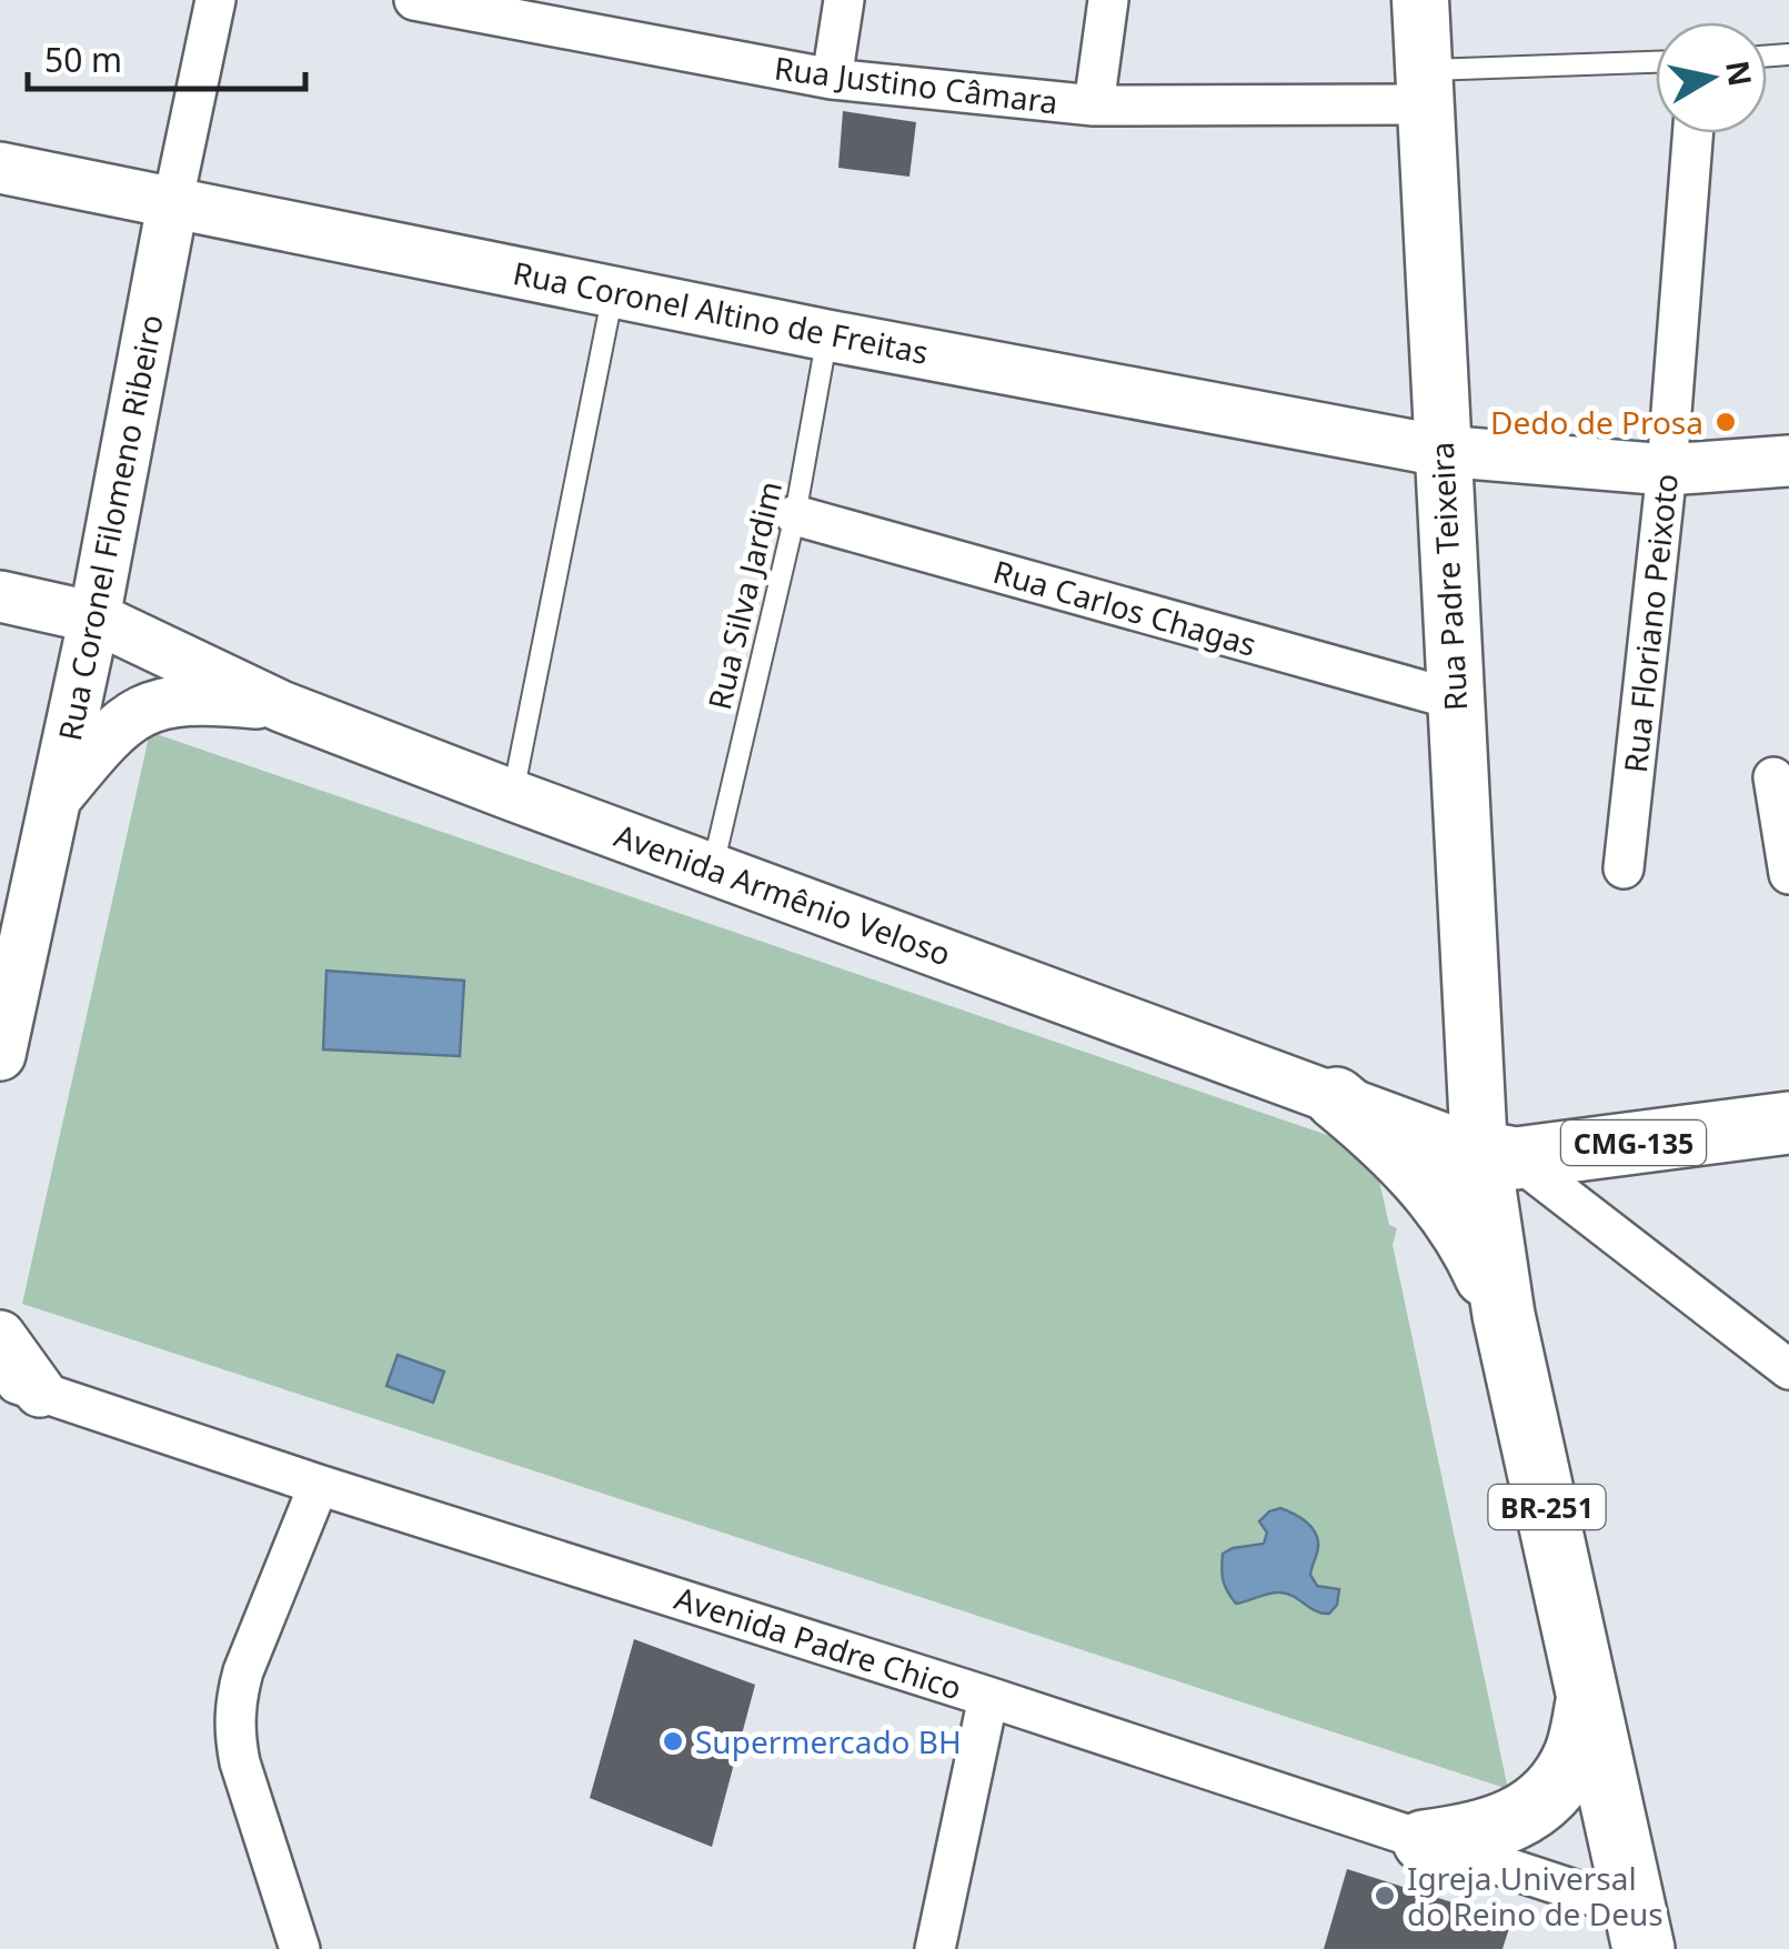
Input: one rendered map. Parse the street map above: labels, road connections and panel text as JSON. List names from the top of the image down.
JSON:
{
  "streets": {
    "main road": ["Rua Padre Teixeira", "CMG-135", "BR-251"],
    "street": [
      "Rua Justino Câmara",
      "Rua Coronel Altino de Freitas",
      "Rua Coronel Filomeno Ribeiro",
      "Rua Carlos Chagas",
      "Rua Floriano Peixoto",
      "Avenida Armênio Veloso",
      "Avenida Padre Chico"
    ],
    "lane": ["Rua Silva Jardim"]
  },
  "crossings": [
    ["Rua Justino Câmara", "Rua Padre Teixeira"],
    ["Rua Coronel Altino de Freitas", "Rua Coronel Filomeno Ribeiro"],
    ["Rua Coronel Altino de Freitas", "Rua Padre Teixeira"],
    ["Rua Coronel Altino de Freitas", "Rua Silva Jardim"],
    ["Rua Coronel Altino de Freitas", "Rua Floriano Peixoto"],
    ["Rua Coronel Filomeno Ribeiro", "Avenida Armênio Veloso"],
    ["Rua Padre Teixeira", "Rua Carlos Chagas"],
    ["Rua Padre Teixeira", "Avenida Armênio Veloso"],
    ["Rua Padre Teixeira", "CMG-135"],
    ["Rua Padre Teixeira", "BR-251"],
    ["Rua Silva Jardim", "Rua Carlos Chagas"],
    ["Rua Silva Jardim", "Avenida Armênio Veloso"],
    ["Avenida Armênio Veloso", "CMG-135"],
    ["Avenida Armênio Veloso", "BR-251"],
    ["CMG-135", "BR-251"],
    ["BR-251", "Avenida Padre Chico"]
  ],
  "places": ["Dedo de Prosa", "Supermercado BH", "Igreja Universal do Reino de Deus"],
  "scale_bar": "50 m",
  "north": "right"
}
